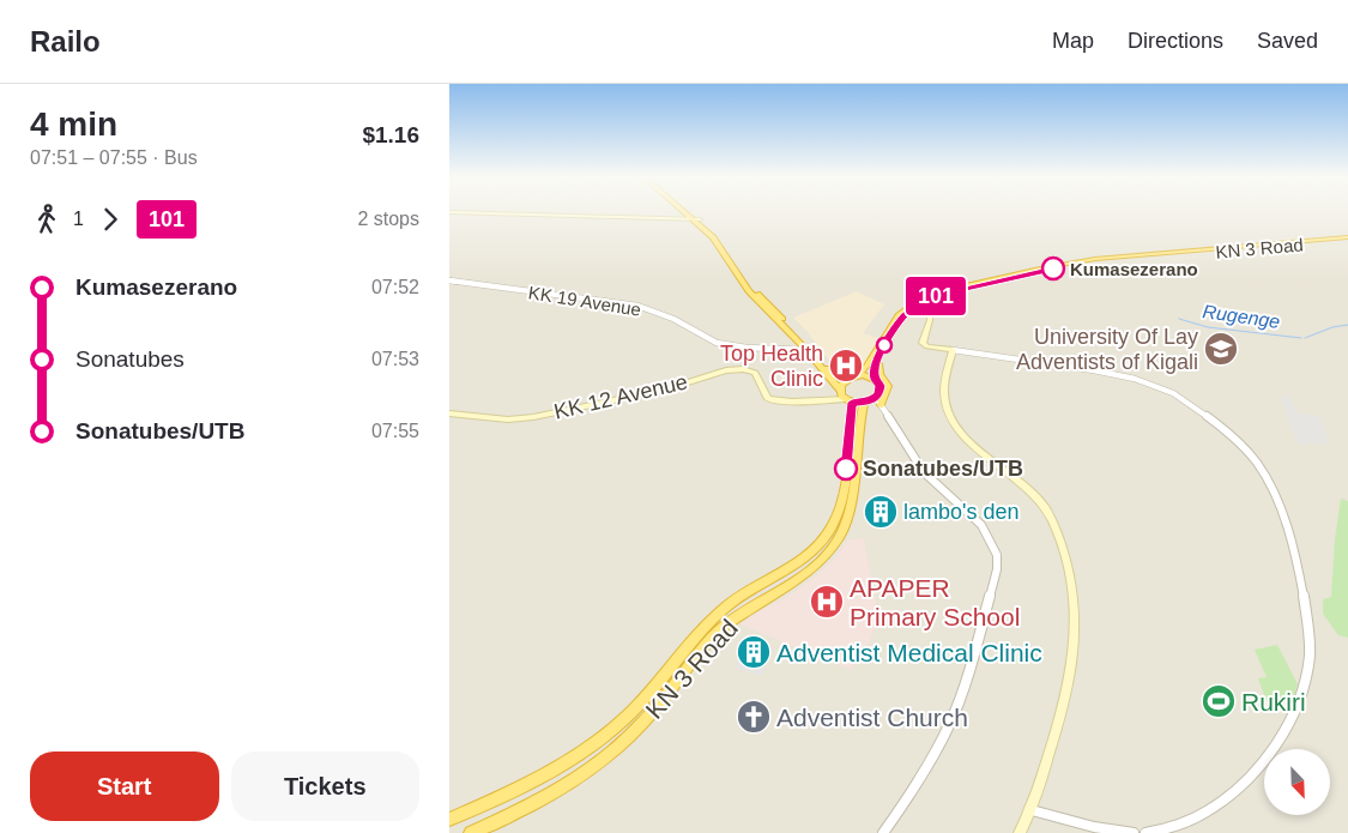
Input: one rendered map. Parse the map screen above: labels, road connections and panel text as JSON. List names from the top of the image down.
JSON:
{
  "streets": {
    "highway": ["KN 3 Road"],
    "main road": ["KK 12 Avenue"],
    "street": ["KK 19 Avenue"]
  },
  "water": ["Rugenge"],
  "places": {
    "other": ["Kumasezerano", "Sonatubes/UTB"],
    "school or university": ["University Of Lay Adventists of Kigali"],
    "hospital": ["Top Health Clinic", "APAPER Primary School"],
    "building": ["lambo's den", "Adventist Medical Clinic"],
    "sports": ["Rukiri"],
    "church": ["Adventist Church"]
  },
  "lines": ["bus line 101"],
  "north": "bottom right",
  "page": {
    "header": "Railo",
    "nav": ["Map", "Directions", "Saved"],
    "heading": ["4 min", "07:51 – 07:55 · Bus", "$1.16"],
    "on_map": "101",
    "legs": ["1", "101", "2 stops"],
    "list": [
      {
        "name": "Kumasezerano",
        "value": "07:52"
      },
      {
        "name": "Sonatubes",
        "value": "07:53"
      },
      {
        "name": "Sonatubes/UTB",
        "value": "07:55"
      }
    ],
    "buttons": ["Start", "Tickets"]
  }
}
